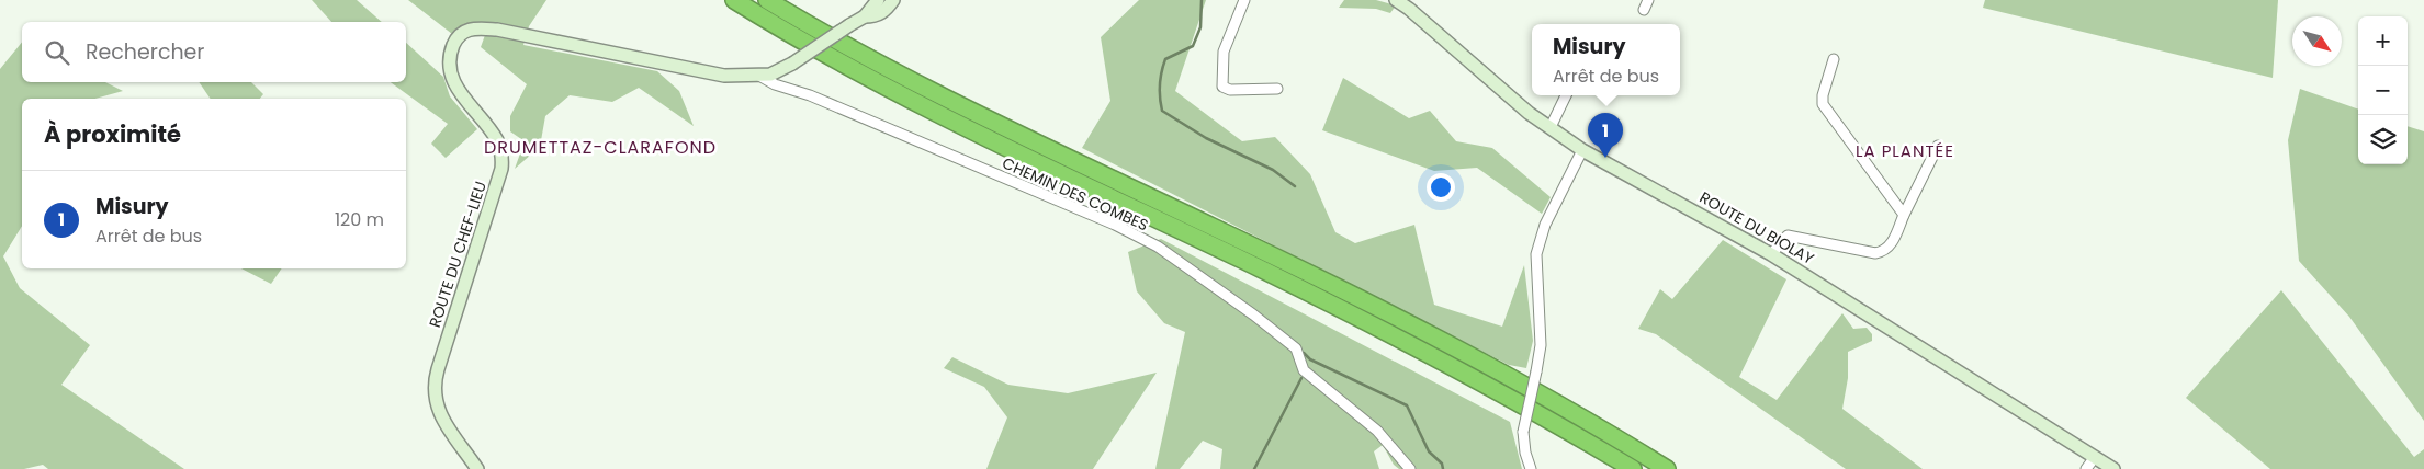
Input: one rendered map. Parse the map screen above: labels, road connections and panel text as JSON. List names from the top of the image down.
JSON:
{
  "streets": {
    "main road": ["ROUTE DU BIOLAY", "ROUTE DU CHEF-LIEU"],
    "street": ["CHEMIN DES COMBES"]
  },
  "crossings": [
    ["CHEMIN DES COMBES", "ROUTE DU CHEF-LIEU"]
  ],
  "districts": ["DRUMETTAZ-CLARAFOND", "LA PLANTÉE"],
  "north": "bottom right",
  "page": {
    "map_buttons": ["+", "−"],
    "search": "Rechercher",
    "popup": ["Misury", "Arrêt de bus"],
    "heading": "À proximité",
    "pins": "1",
    "list": [
      {
        "mark": "1",
        "name": "Misury",
        "note": "Arrêt de bus",
        "value": "120 m"
      }
    ]
  }
}
